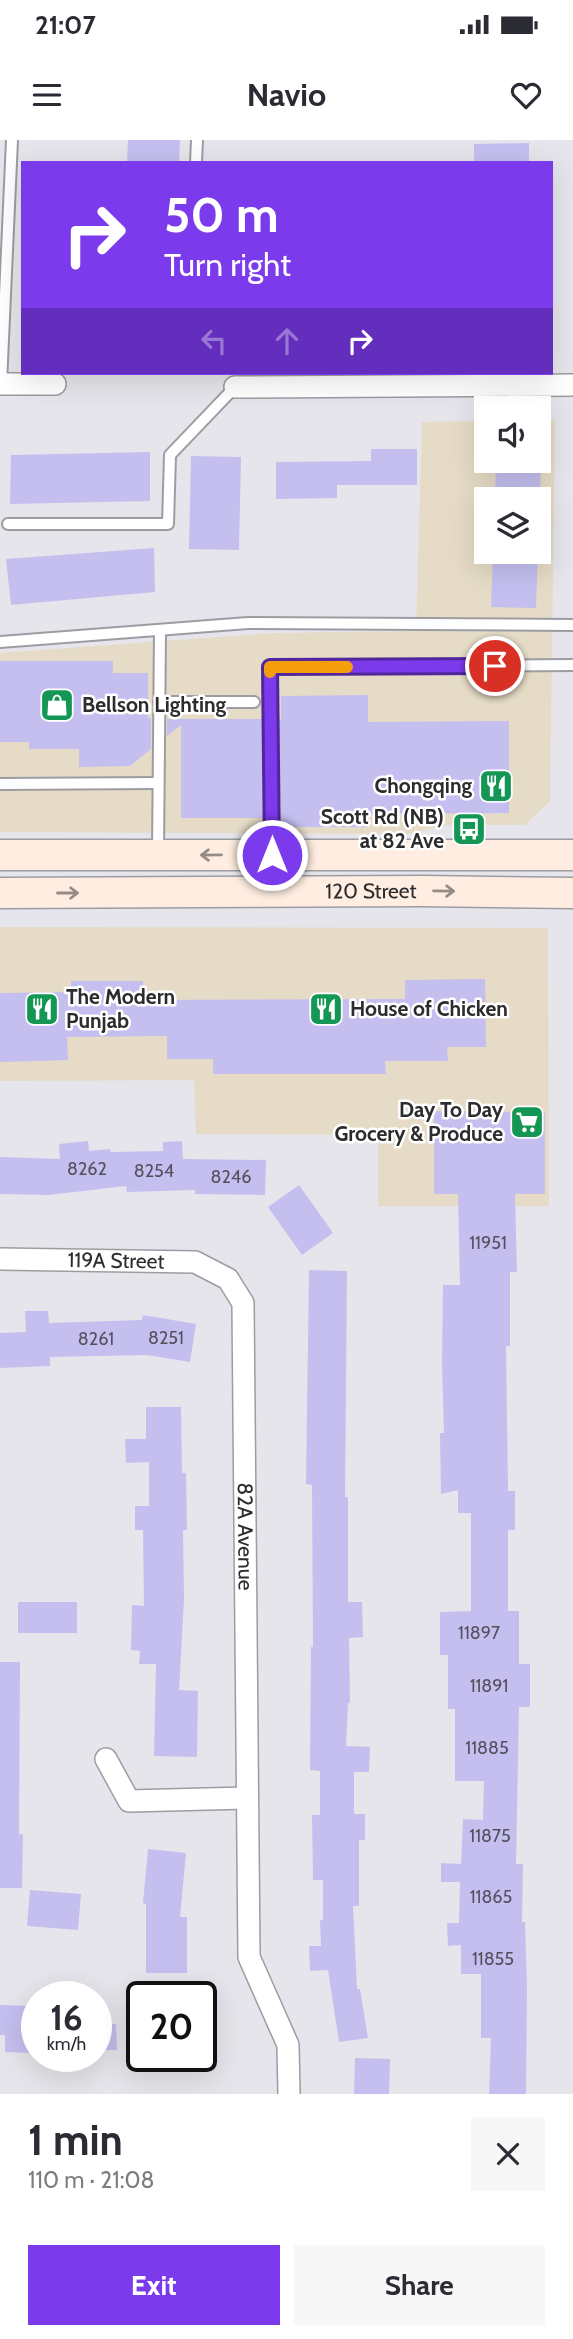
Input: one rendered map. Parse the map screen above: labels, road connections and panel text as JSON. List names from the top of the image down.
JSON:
{
  "streets": {
    "main road": ["120 Street"],
    "street": ["119A Street", "82A Avenue"]
  },
  "crossings": [
    ["119A Street", "82A Avenue"]
  ],
  "places": {
    "shop": ["Bellson Lighting"],
    "restaurant": ["Chongqing", "The Modern Punjab", "House of Chicken"],
    "bus stop": ["Scott Rd (NB) at 82 Ave"],
    "supermarket": ["Day To Day Grocery & Produce"]
  },
  "house_numbers": [
    "8262",
    "8254",
    "8246",
    "11951",
    "8251",
    "8261",
    "11897",
    "11891",
    "11885",
    "11875",
    "11865",
    "11855"
  ],
  "page": {
    "status": "21:07",
    "header": "Navio",
    "turn": ["50 m", "Turn right"],
    "speed": "16 km/h",
    "limit": "20",
    "heading": ["1 min", "110 m · 21:08"],
    "buttons": ["Exit", "Share"]
  }
}
